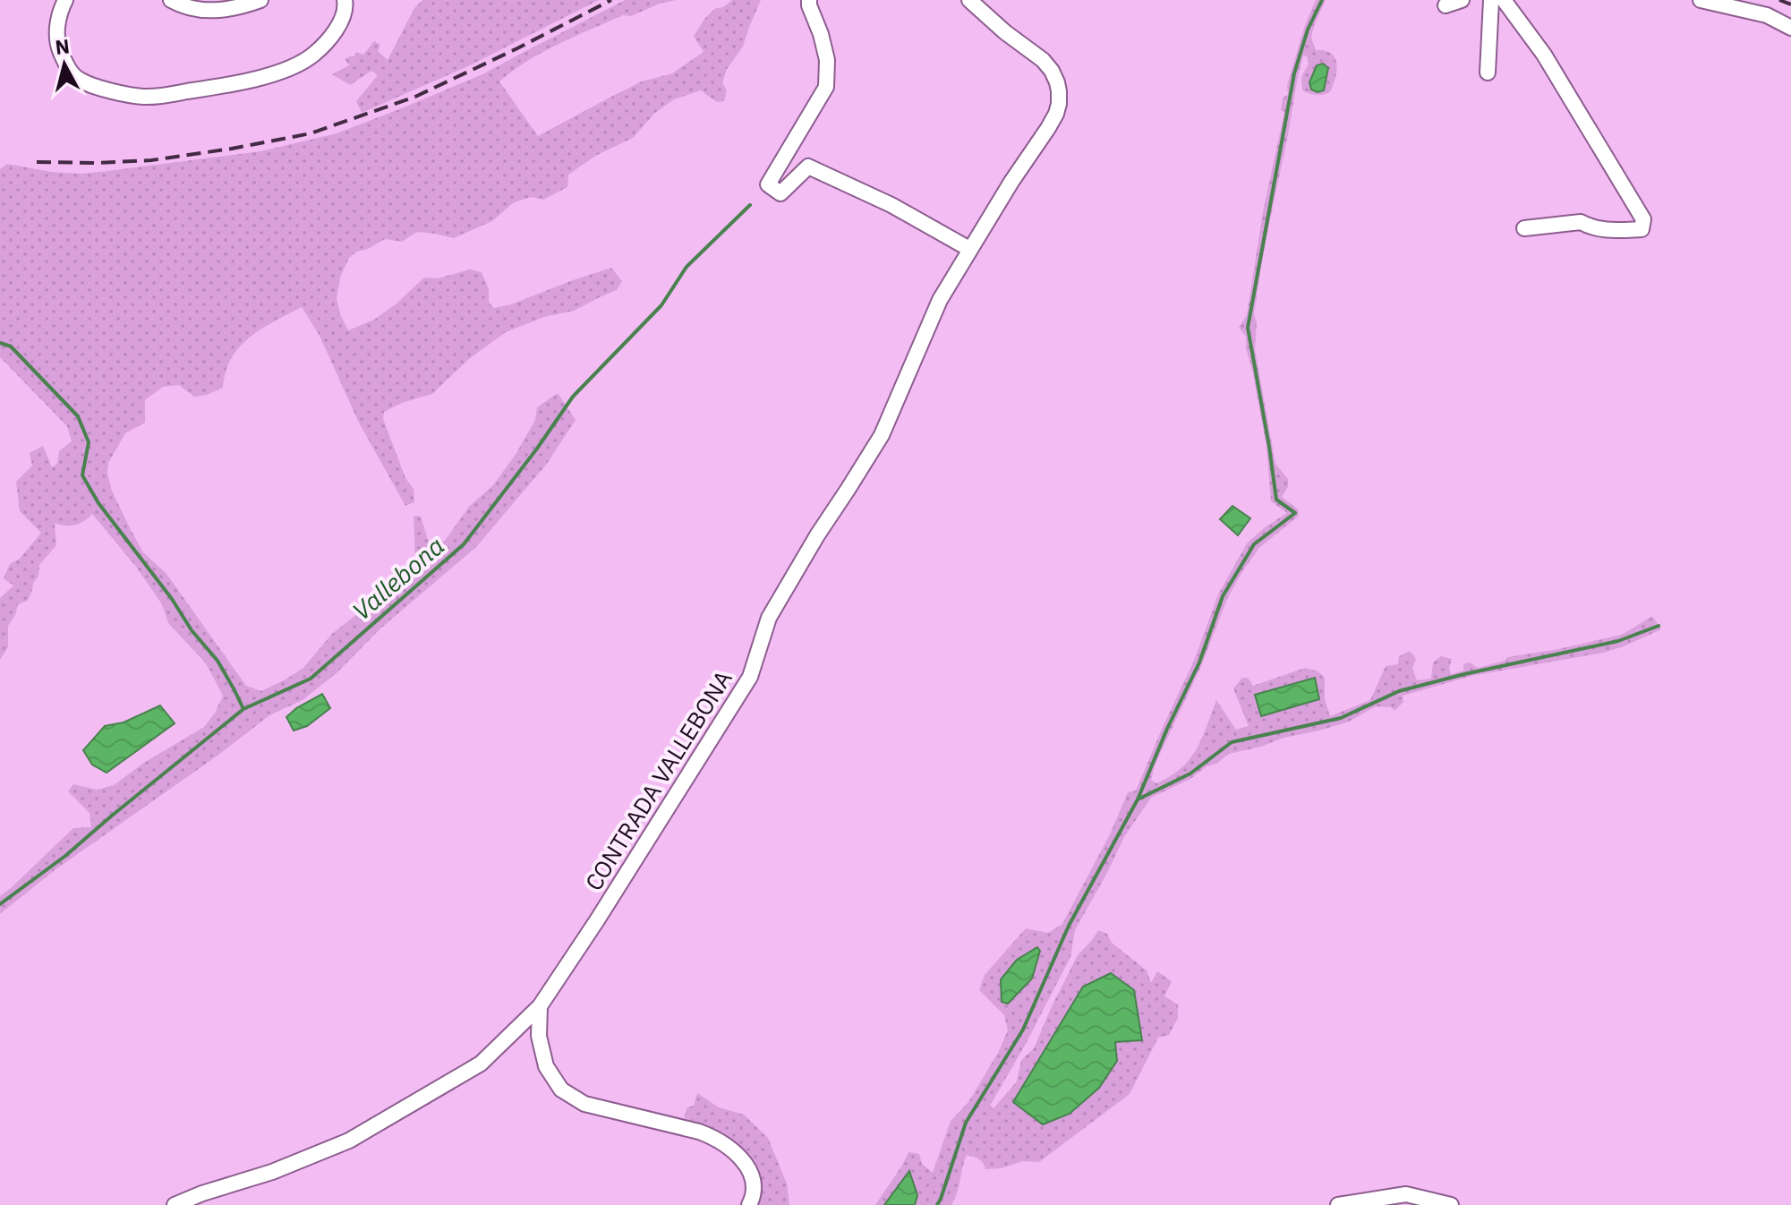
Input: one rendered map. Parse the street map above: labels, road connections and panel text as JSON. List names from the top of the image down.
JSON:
{
  "streets": {
    "street": ["CONTRADA VALLEBONA"]
  },
  "water": ["Vallebona"],
  "north": "top"
}
